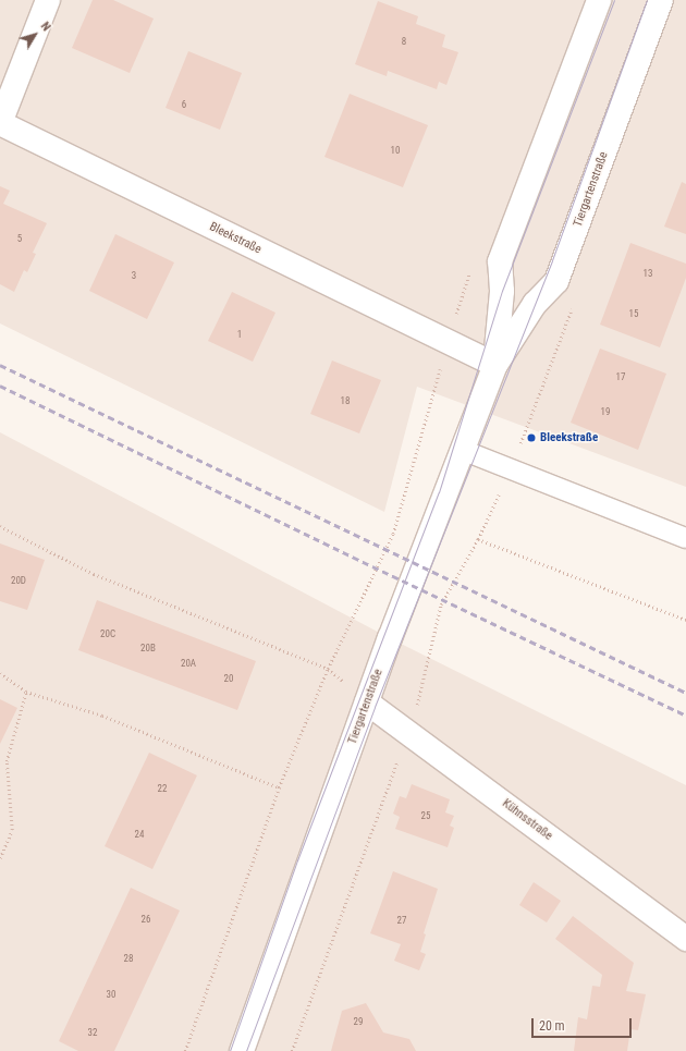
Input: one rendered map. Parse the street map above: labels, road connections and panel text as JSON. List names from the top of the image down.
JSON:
{
  "streets": {
    "main road": ["Tiergartenstraße", "Bleekstraße", "Kühnsstraße"]
  },
  "crossings": [
    ["Tiergartenstraße", "Bleekstraße"],
    ["Tiergartenstraße", "Kühnsstraße"]
  ],
  "places": ["Bleekstraße"],
  "house_numbers": [
    "8",
    "6",
    "10",
    "5",
    "13",
    "3",
    "15",
    "1",
    "17",
    "18",
    "19",
    "20D",
    "20C",
    "20B",
    "20A",
    "20",
    "22",
    "25",
    "24",
    "26",
    "27",
    "28",
    "30",
    "29",
    "32"
  ],
  "scale_bar": "20 m",
  "north": "top right"
}
